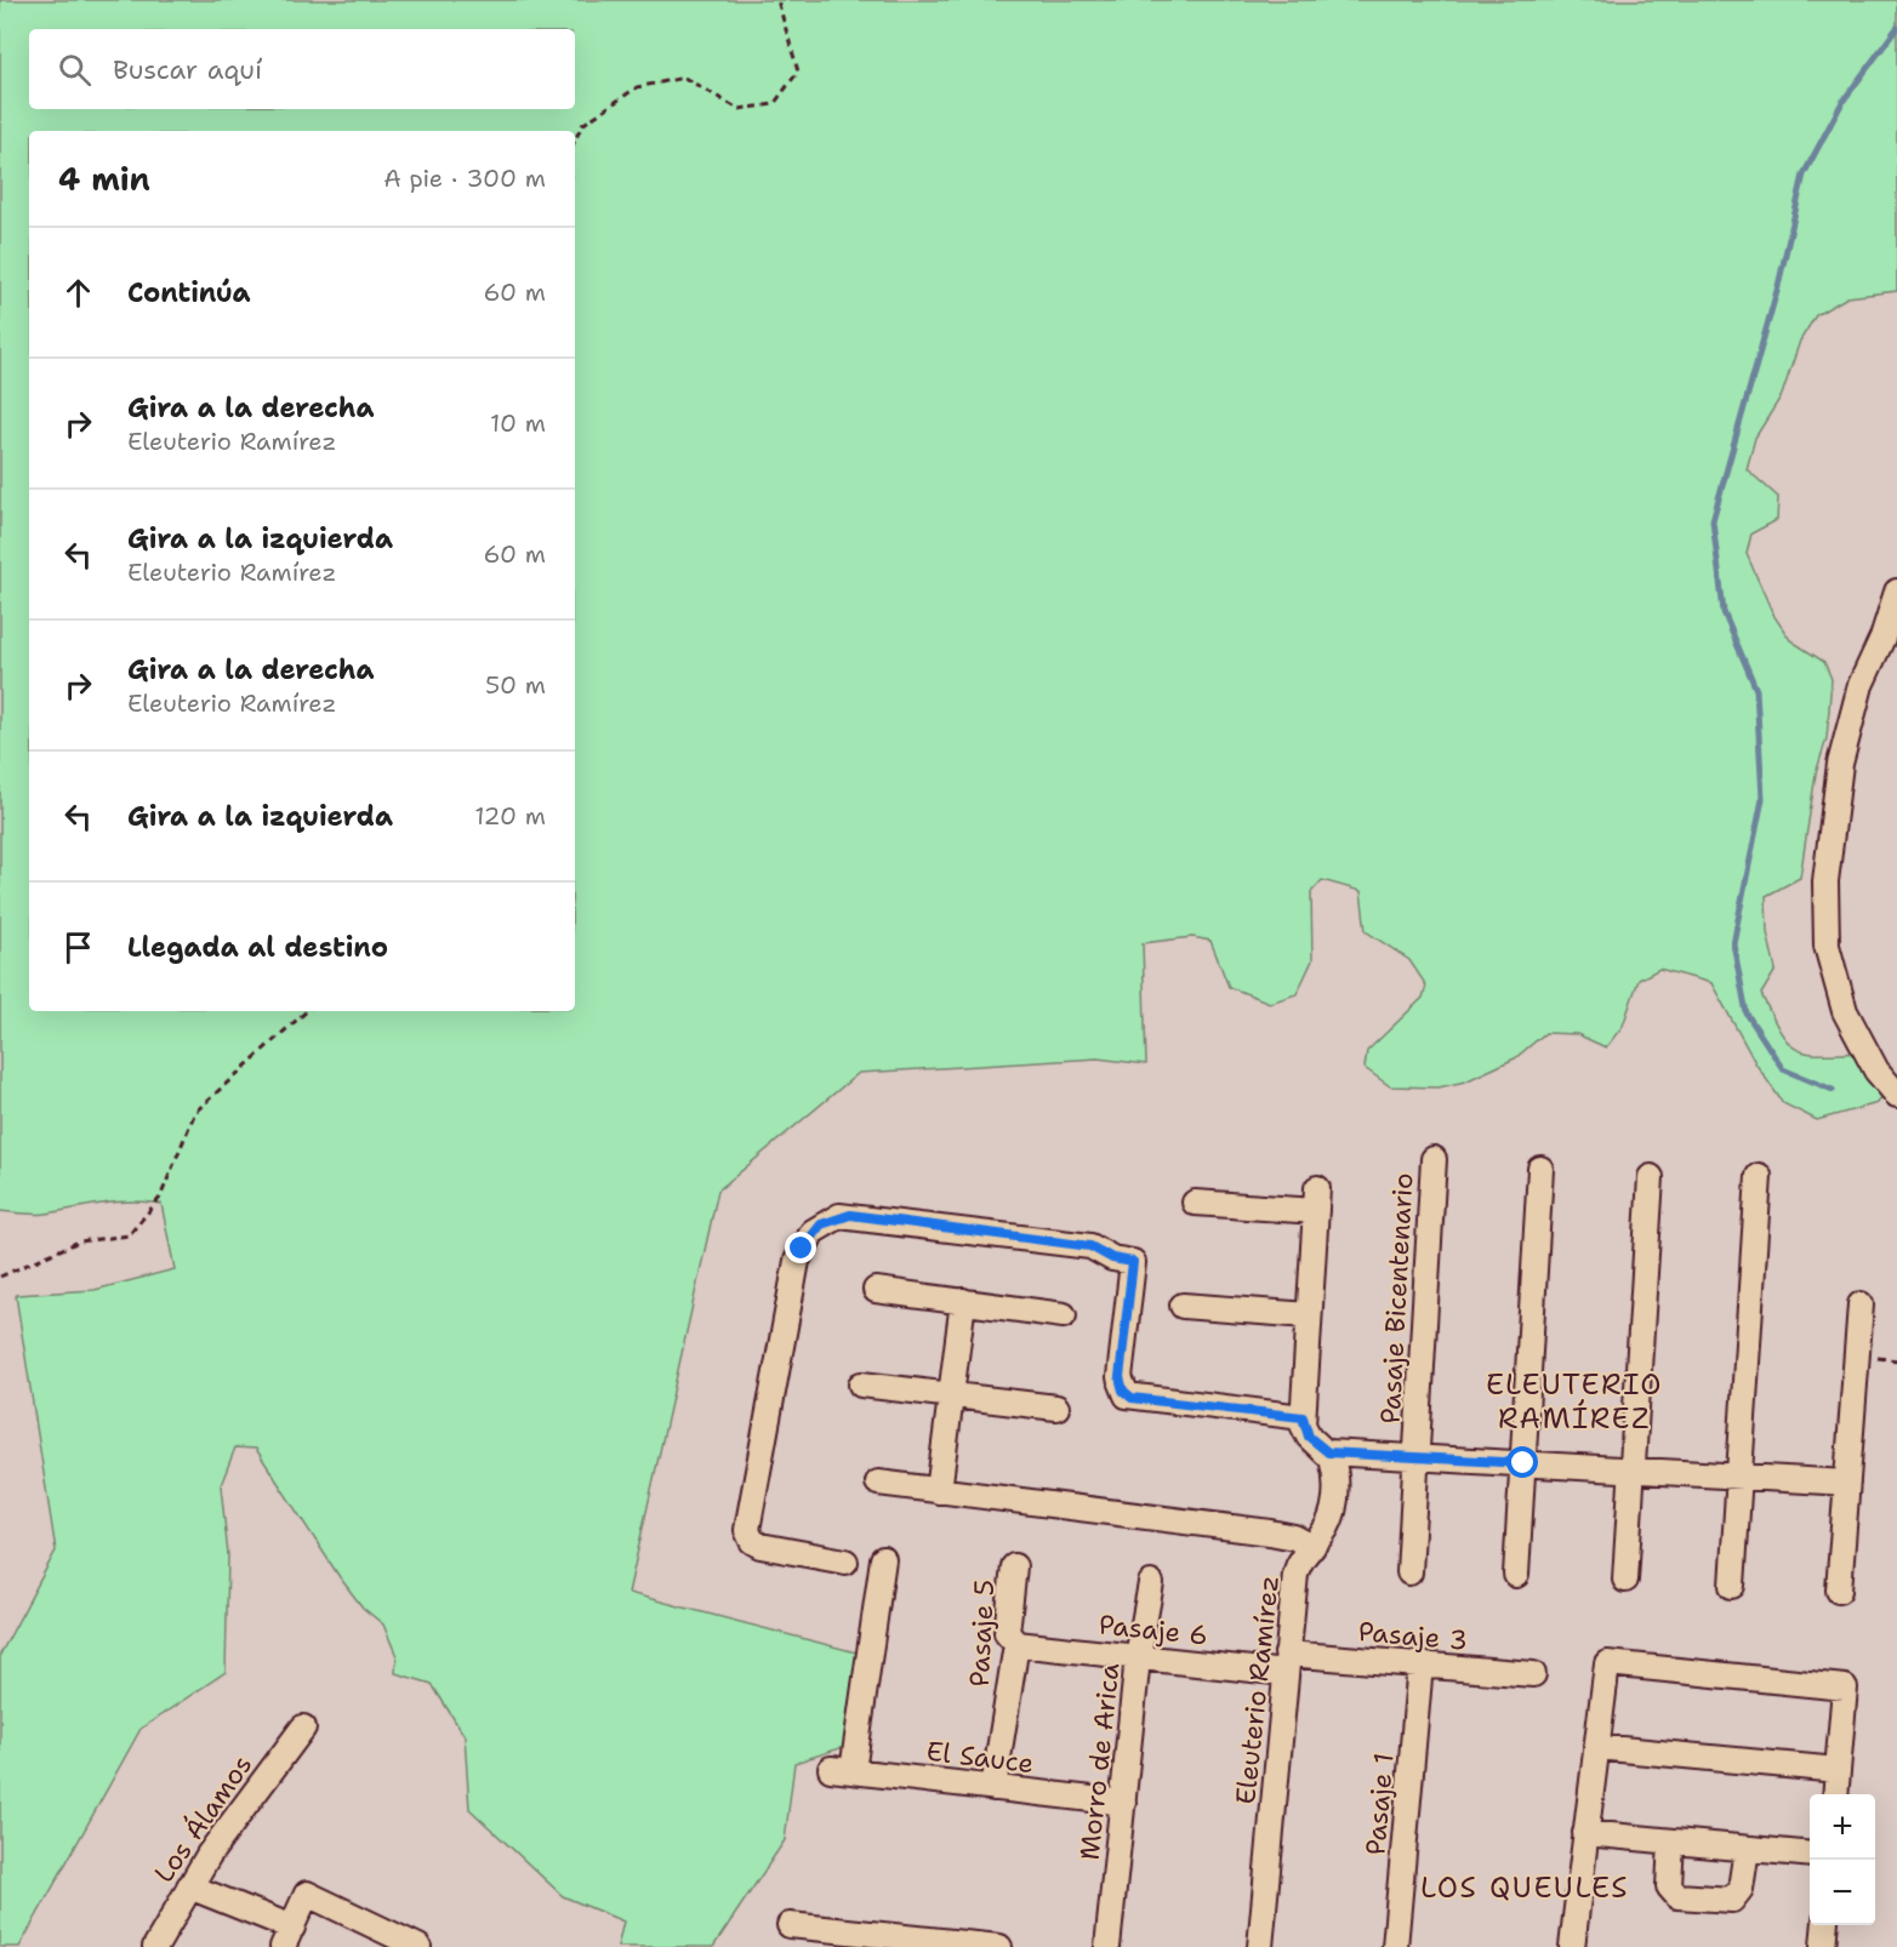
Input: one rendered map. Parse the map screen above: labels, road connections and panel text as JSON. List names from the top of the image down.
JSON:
{
  "streets": {
    "street": [
      "Pasaje Bicentenario",
      "Pasaje 6",
      "Pasaje 5",
      "Pasaje 3",
      "Eleuterio Ramírez",
      "El Sauce",
      "Morro de Arica",
      "Pasaje 1",
      "Los Álamos"
    ]
  },
  "crossings": [
    ["Pasaje 6", "Pasaje 5"],
    ["Pasaje 6", "Pasaje 3"],
    ["Pasaje 6", "Eleuterio Ramírez"],
    ["Pasaje 6", "Morro de Arica"],
    ["Pasaje 5", "El Sauce"],
    ["Pasaje 3", "Eleuterio Ramírez"],
    ["Pasaje 3", "Pasaje 1"],
    ["El Sauce", "Morro de Arica"]
  ],
  "districts": ["ELEUTERIO RAMÍREZ", "LOS QUEULES"],
  "page": {
    "search": "Buscar aquí",
    "heading": ["4 min", "A pie · 300 m"],
    "list": [
      ["Continúa", "60 m"],
      ["Gira a la derecha", "Eleuterio Ramírez", "10 m"],
      ["Gira a la izquierda", "Eleuterio Ramírez", "60 m"],
      ["Gira a la derecha", "Eleuterio Ramírez", "50 m"],
      ["Gira a la izquierda", "120 m"],
      "Llegada al destino"
    ],
    "map_buttons": ["+", "−"]
  }
}
